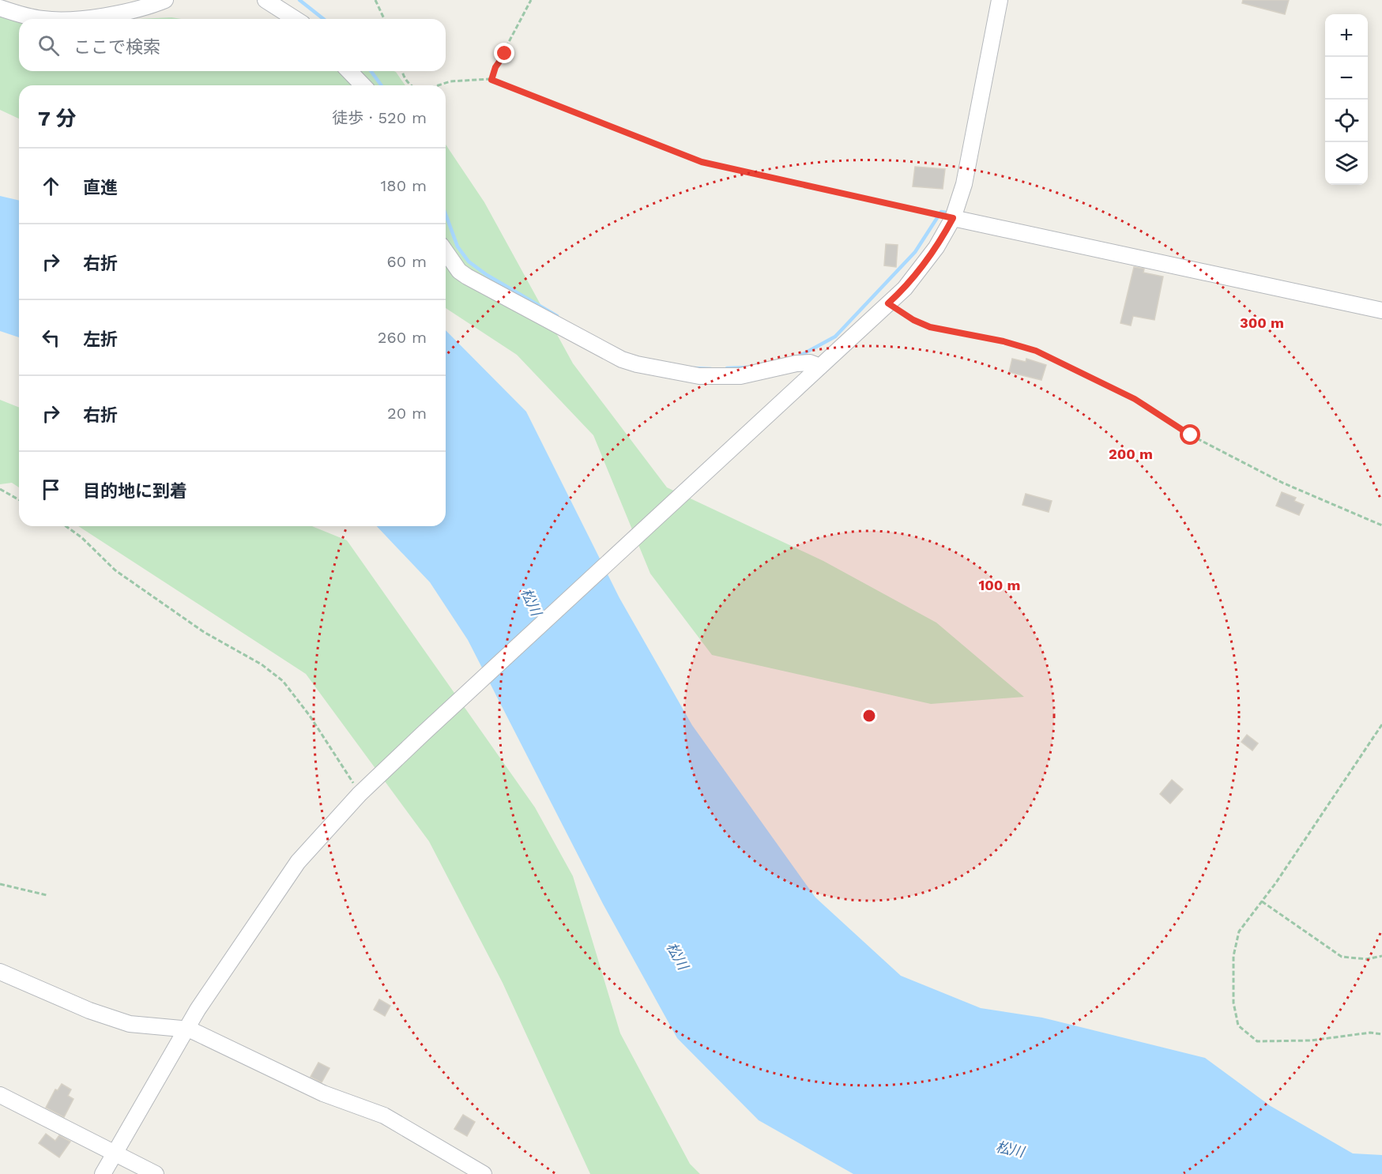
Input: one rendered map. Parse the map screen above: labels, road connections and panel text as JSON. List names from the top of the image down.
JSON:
{
  "water": ["松川"],
  "page": {
    "map_buttons": ["+", "−"],
    "search": "ここで検索",
    "heading": ["7 分", "徒歩 · 520 m"],
    "list": [
      ["直進", "180 m"],
      ["右折", "60 m"],
      ["左折", "260 m"],
      ["右折", "20 m"],
      "目的地に到着"
    ]
  },
  "rings": ["300 m", "200 m", "100 m"]
}
